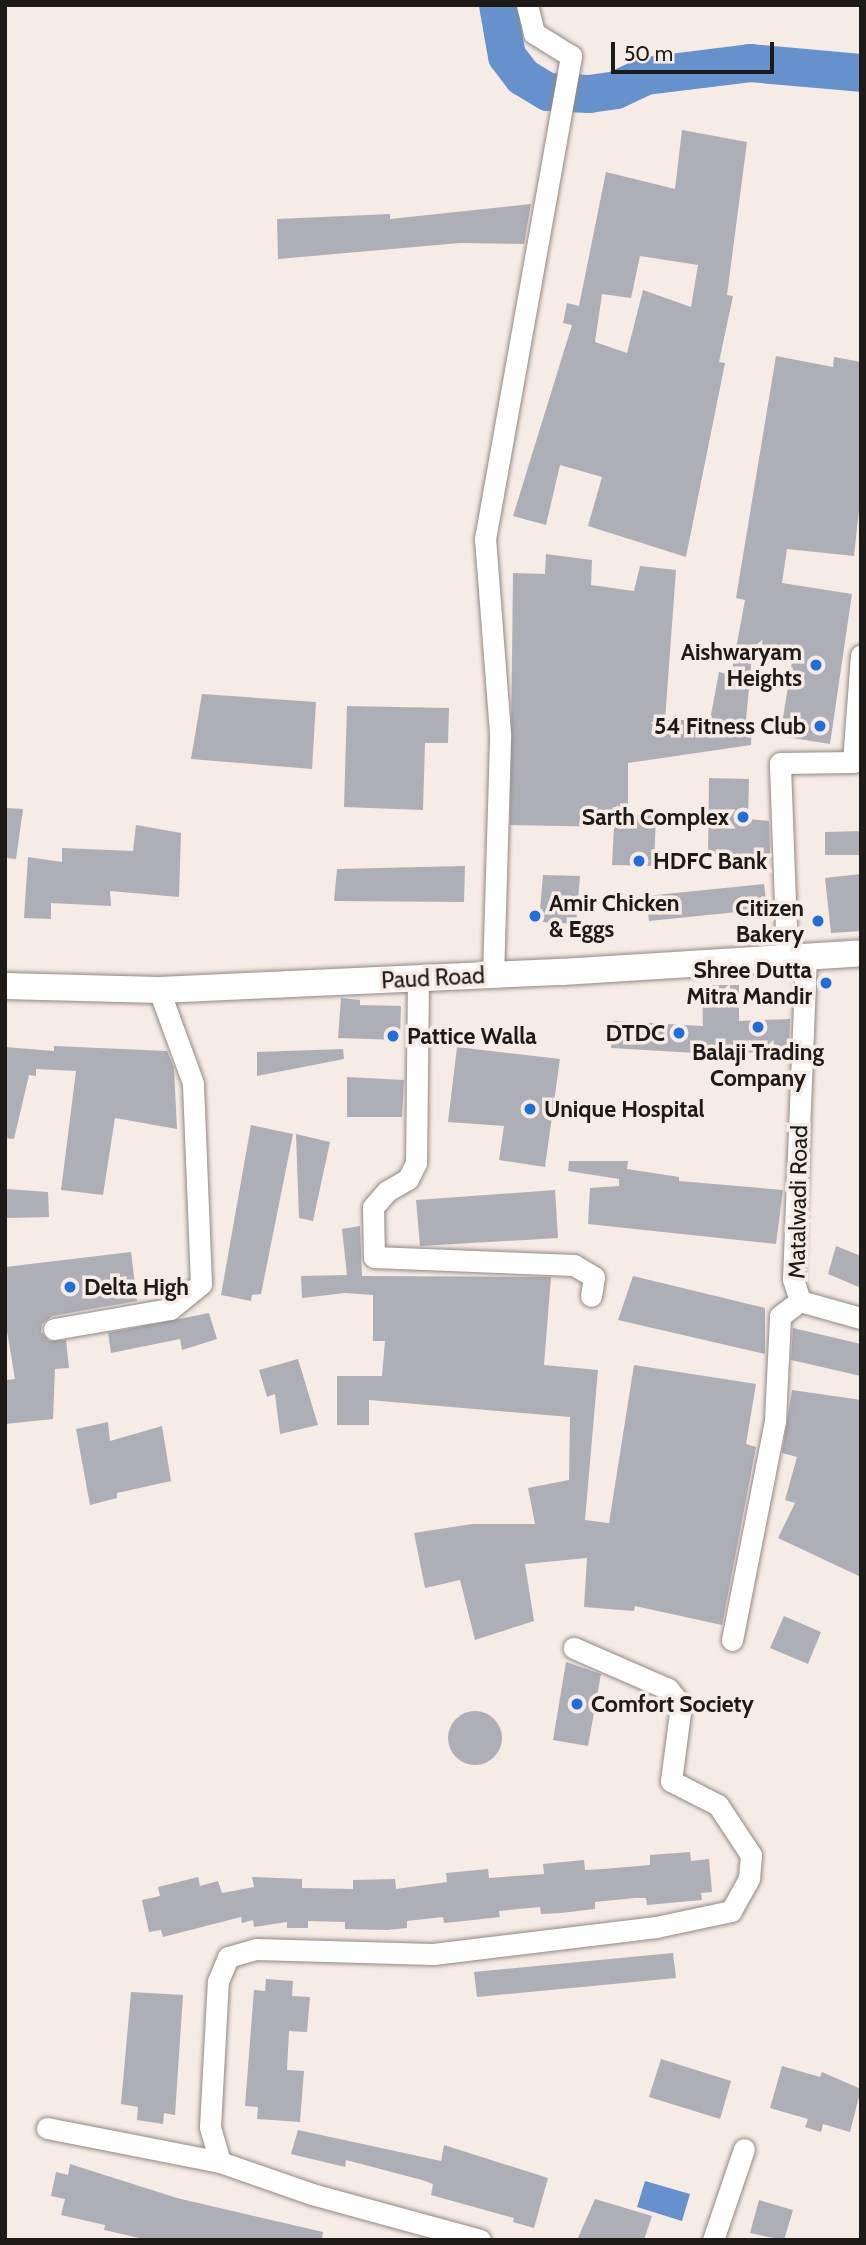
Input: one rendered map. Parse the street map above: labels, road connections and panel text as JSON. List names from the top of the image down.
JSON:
{
  "streets": {
    "main road": ["Paud Road"],
    "street": ["Matalwadi Road"]
  },
  "crossings": [
    ["Paud Road", "Matalwadi Road"]
  ],
  "places": [
    "Aishwaryam Heights",
    "54 Fitness Club",
    "Sarth Complex",
    "HDFC Bank",
    "Amir Chicken & Eggs",
    "Citizen Bakery",
    "Shree Dutta Mitra Mandir",
    "Balaji Trading Company",
    "DTDC",
    "Pattice Walla",
    "Unique Hospital",
    "Delta High",
    "Comfort Society"
  ],
  "scale_bar": "50 m"
}
